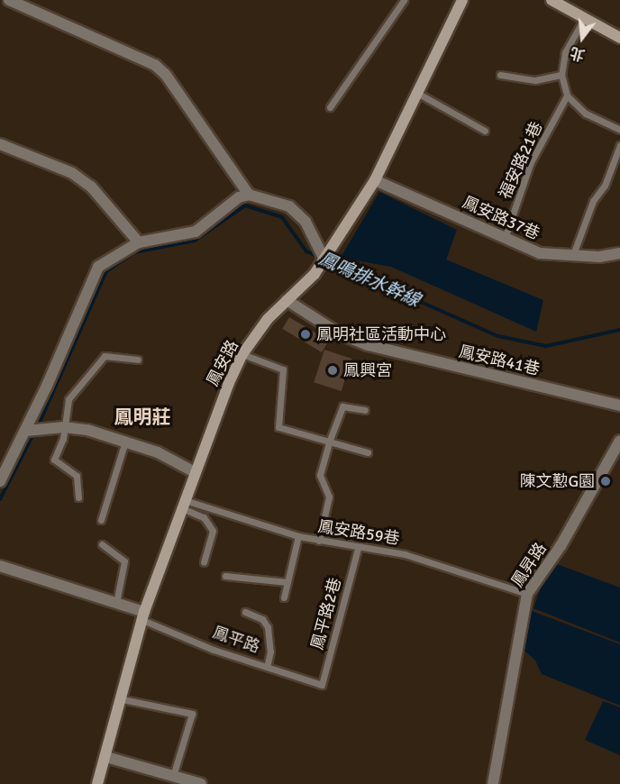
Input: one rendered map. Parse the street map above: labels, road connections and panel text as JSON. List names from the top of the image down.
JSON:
{
  "streets": {
    "street": [
      "鳳安路37巷",
      "鳳安路41巷",
      "鳳安路",
      "鳳昇路",
      "鳳平路"
    ],
    "lane": ["福安路21巷", "鳳安路59巷", "鳳平路2巷"]
  },
  "crossings": [
    ["福安路21巷", "鳳安路37巷"],
    ["鳳安路37巷", "鳳安路"],
    ["鳳安路41巷", "鳳安路"],
    ["鳳安路", "鳳安路59巷"],
    ["鳳安路", "鳳平路"],
    ["鳳安路59巷", "鳳昇路"],
    ["鳳安路59巷", "鳳平路2巷"],
    ["鳳平路2巷", "鳳平路"]
  ],
  "districts": ["鳳明莊"],
  "water": ["鳳鳴排水幹線"],
  "places": ["鳳明社區活動中心", "鳳興宮", "陳文懃G園"],
  "north": "bottom"
}
